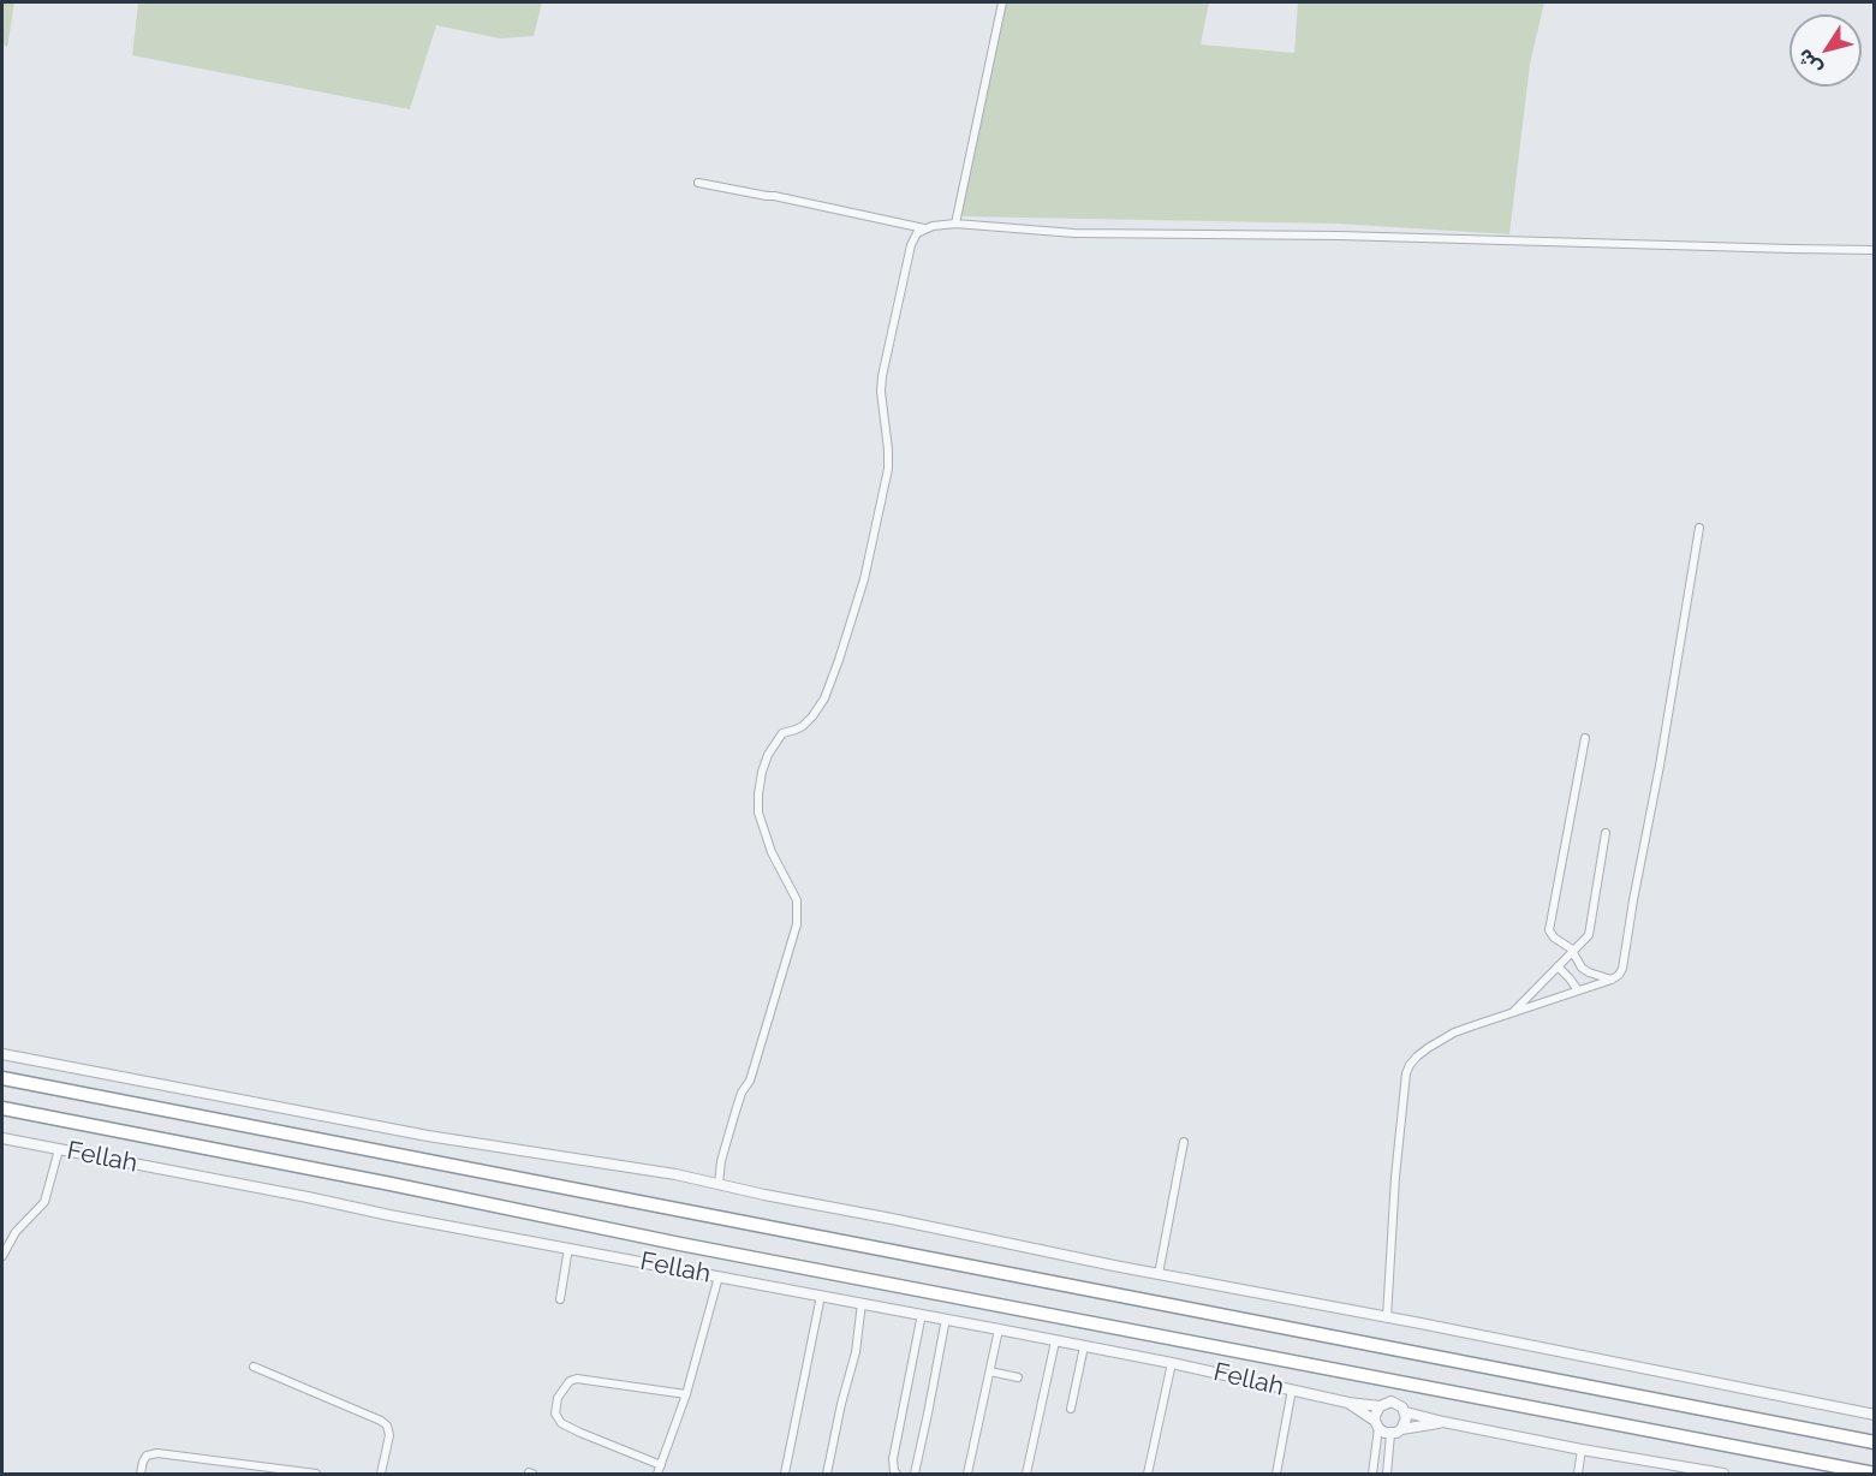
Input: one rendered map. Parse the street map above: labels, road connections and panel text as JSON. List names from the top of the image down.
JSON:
{
  "streets": {
    "street": ["Fellah"]
  },
  "north": "bottom left"
}
